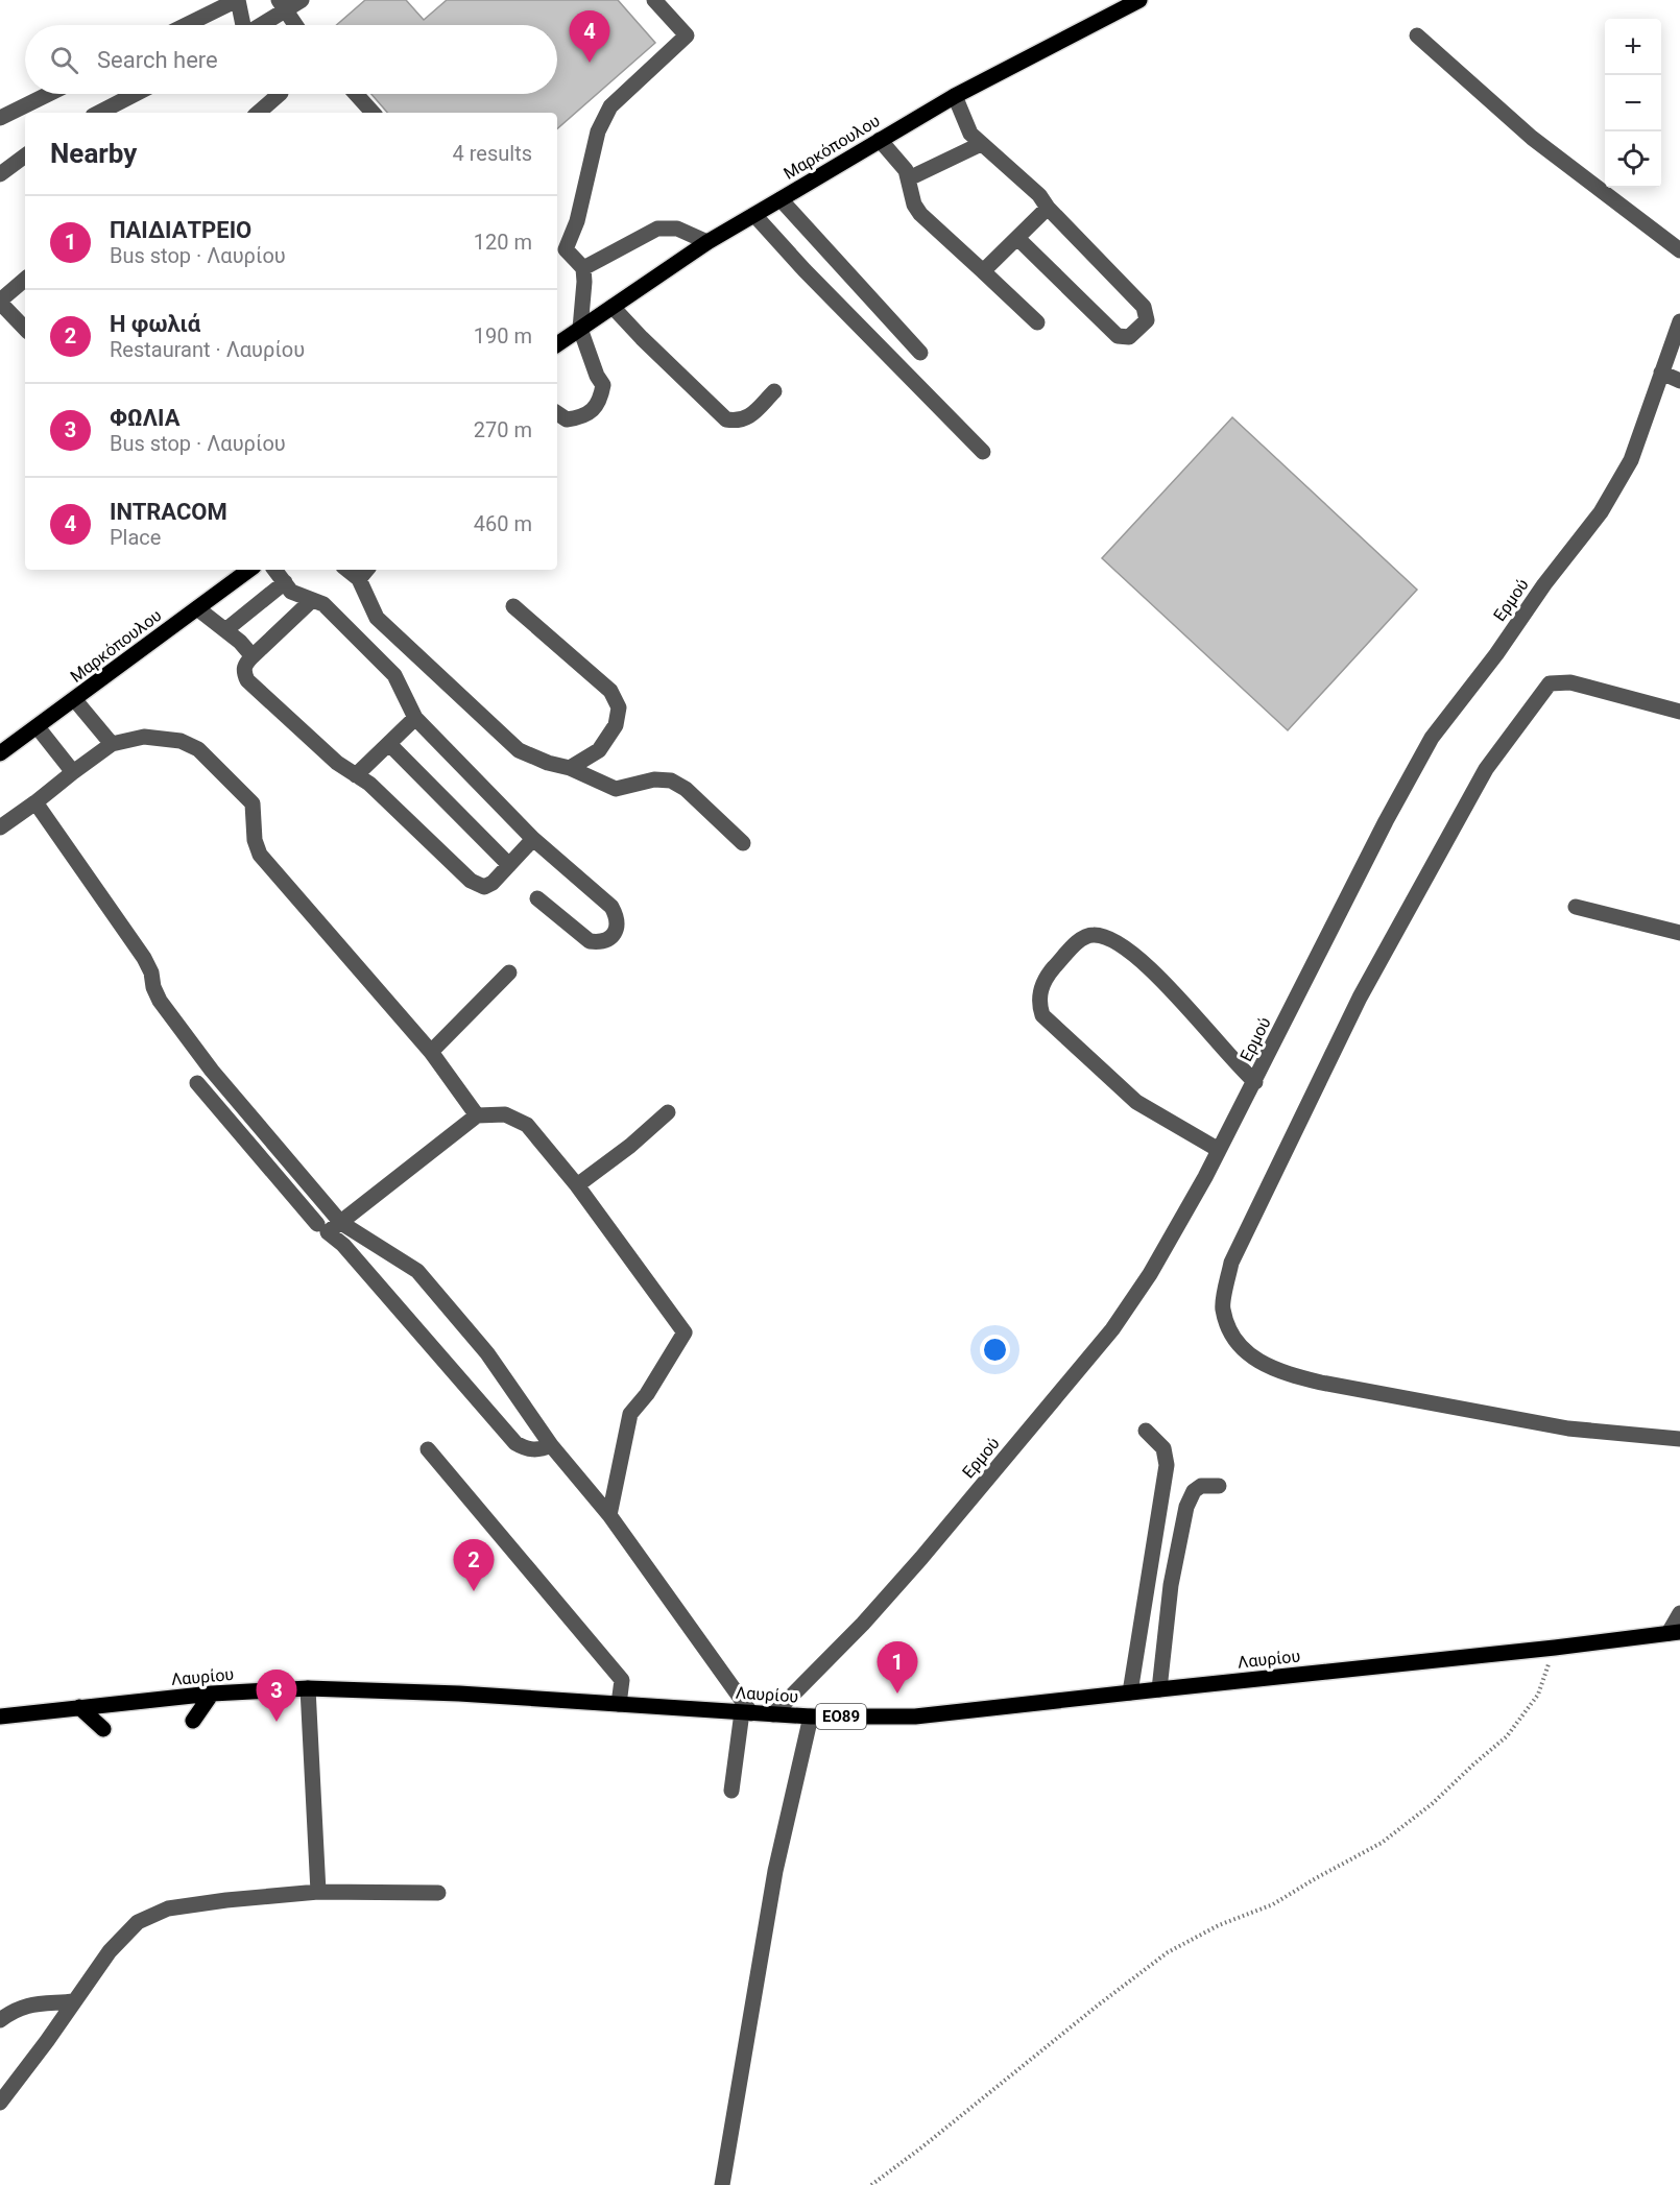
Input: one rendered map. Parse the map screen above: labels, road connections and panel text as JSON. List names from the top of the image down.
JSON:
{
  "streets": {
    "main road": ["Μαρκόπουλου", "Λαυρίου", "ΕΟ89"],
    "street": ["Ερμού"]
  },
  "crossings": [
    ["Ερμού", "Λαυρίου"]
  ],
  "page": {
    "pins": [
      "4",
      "2",
      "1",
      "3"
    ],
    "map_buttons": ["+", "−"],
    "search": "Search here",
    "heading": ["Nearby", "4 results"],
    "list": [
      {
        "mark": "1",
        "name": "ΠΑΙΔΙΑΤΡΕΙΟ",
        "note": "Bus stop · Λαυρίου",
        "value": "120 m"
      },
      {
        "mark": "2",
        "name": "Η φωλιά",
        "note": "Restaurant · Λαυρίου",
        "value": "190 m"
      },
      {
        "mark": "3",
        "name": "ΦΩΛΙΑ",
        "note": "Bus stop · Λαυρίου",
        "value": "270 m"
      },
      {
        "mark": "4",
        "name": "INTRACOM",
        "note": "Place",
        "value": "460 m"
      }
    ]
  }
}
